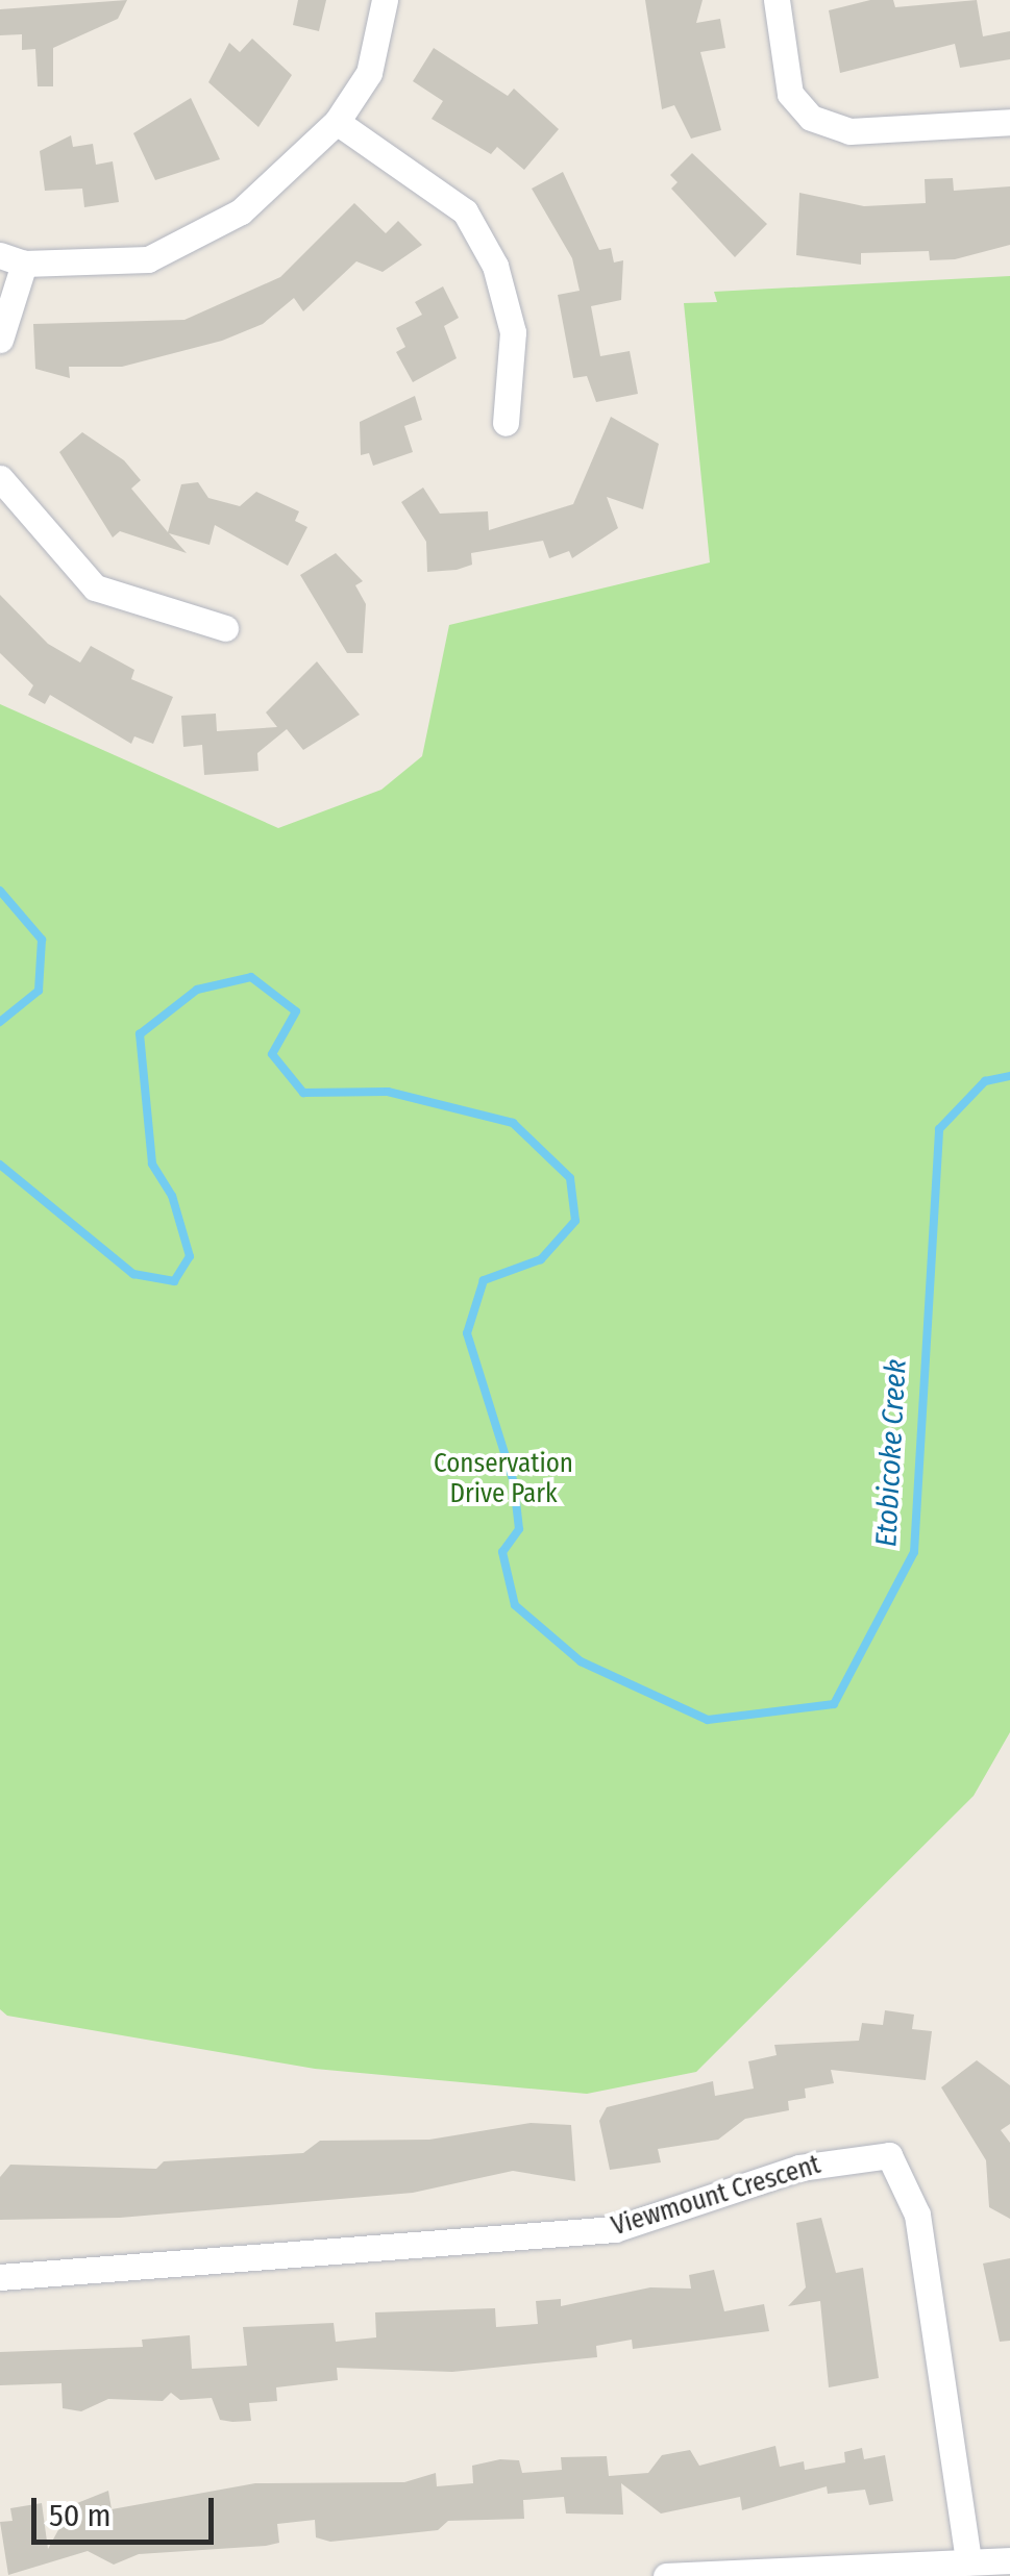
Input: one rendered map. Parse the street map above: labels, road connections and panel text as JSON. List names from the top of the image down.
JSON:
{
  "streets": {
    "street": ["Viewmount Crescent"]
  },
  "water": ["Etobicoke Creek"],
  "parks": ["Conservation Drive Park"],
  "scale_bar": "50 m"
}
